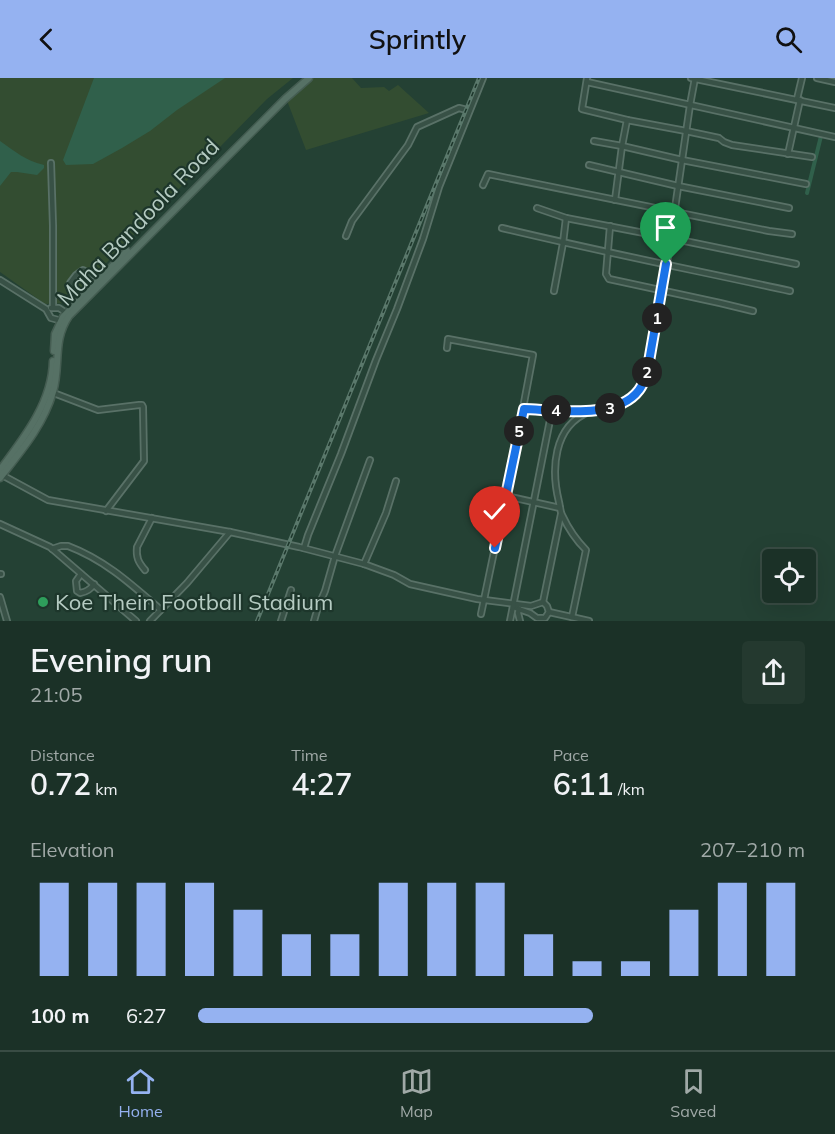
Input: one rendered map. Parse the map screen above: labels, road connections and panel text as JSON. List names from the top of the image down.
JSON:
{
  "streets": {
    "main road": ["Maha Bandoola Road"]
  },
  "places": ["Koe Thein Football Stadium"],
  "page": {
    "header": "Sprintly",
    "pins": [
      "1",
      "2",
      "3",
      "4",
      "5"
    ],
    "heading": ["Evening run", "21:05"],
    "stats": [
      ["Distance", "0.72 km"],
      ["Time", "4:27"],
      ["Pace", "6:11 /km"]
    ],
    "chart": ["Elevation", "207–210 m"],
    "list": [
      {
        "name": "100 m",
        "note": "6:27"
      }
    ],
    "tabs": ["Home", "Map", "Saved"]
  }
}
